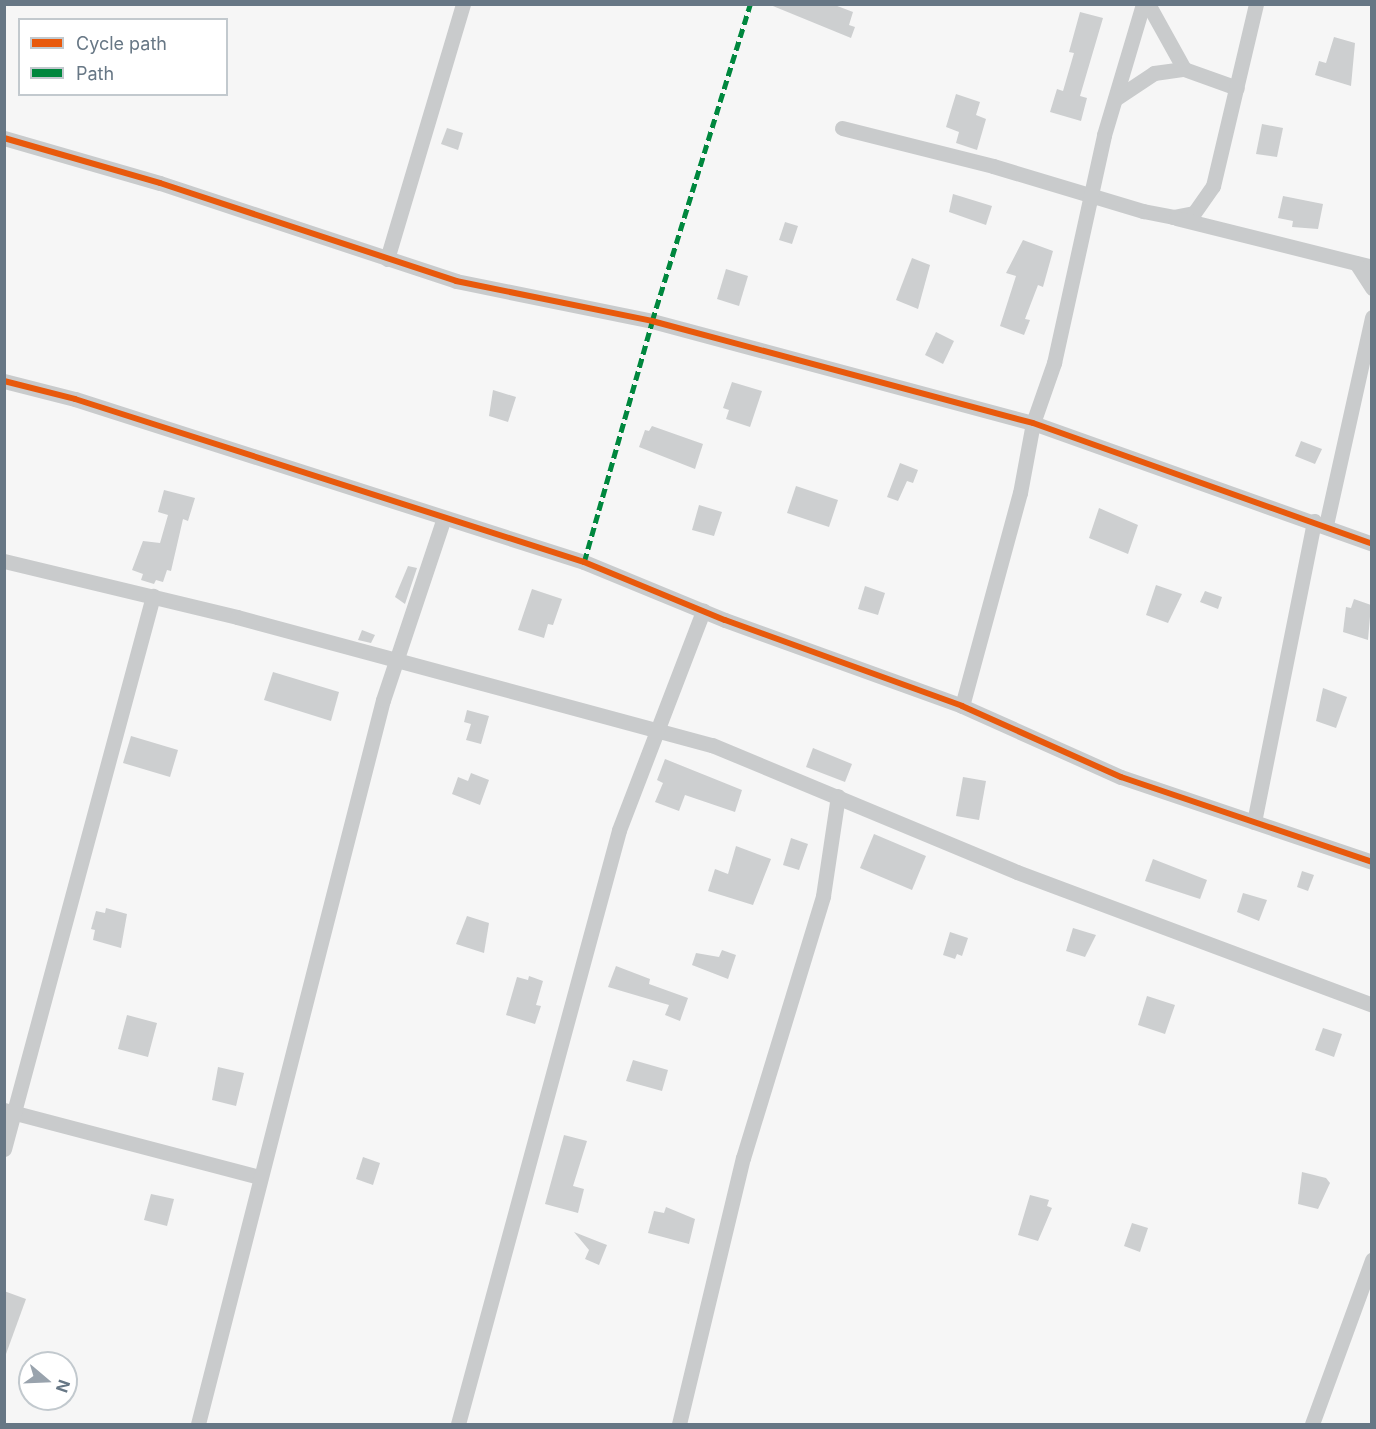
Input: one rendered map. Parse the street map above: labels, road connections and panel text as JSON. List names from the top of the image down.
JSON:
{
  "legend": ["Cycle path", "Path"],
  "north": "right"
}
